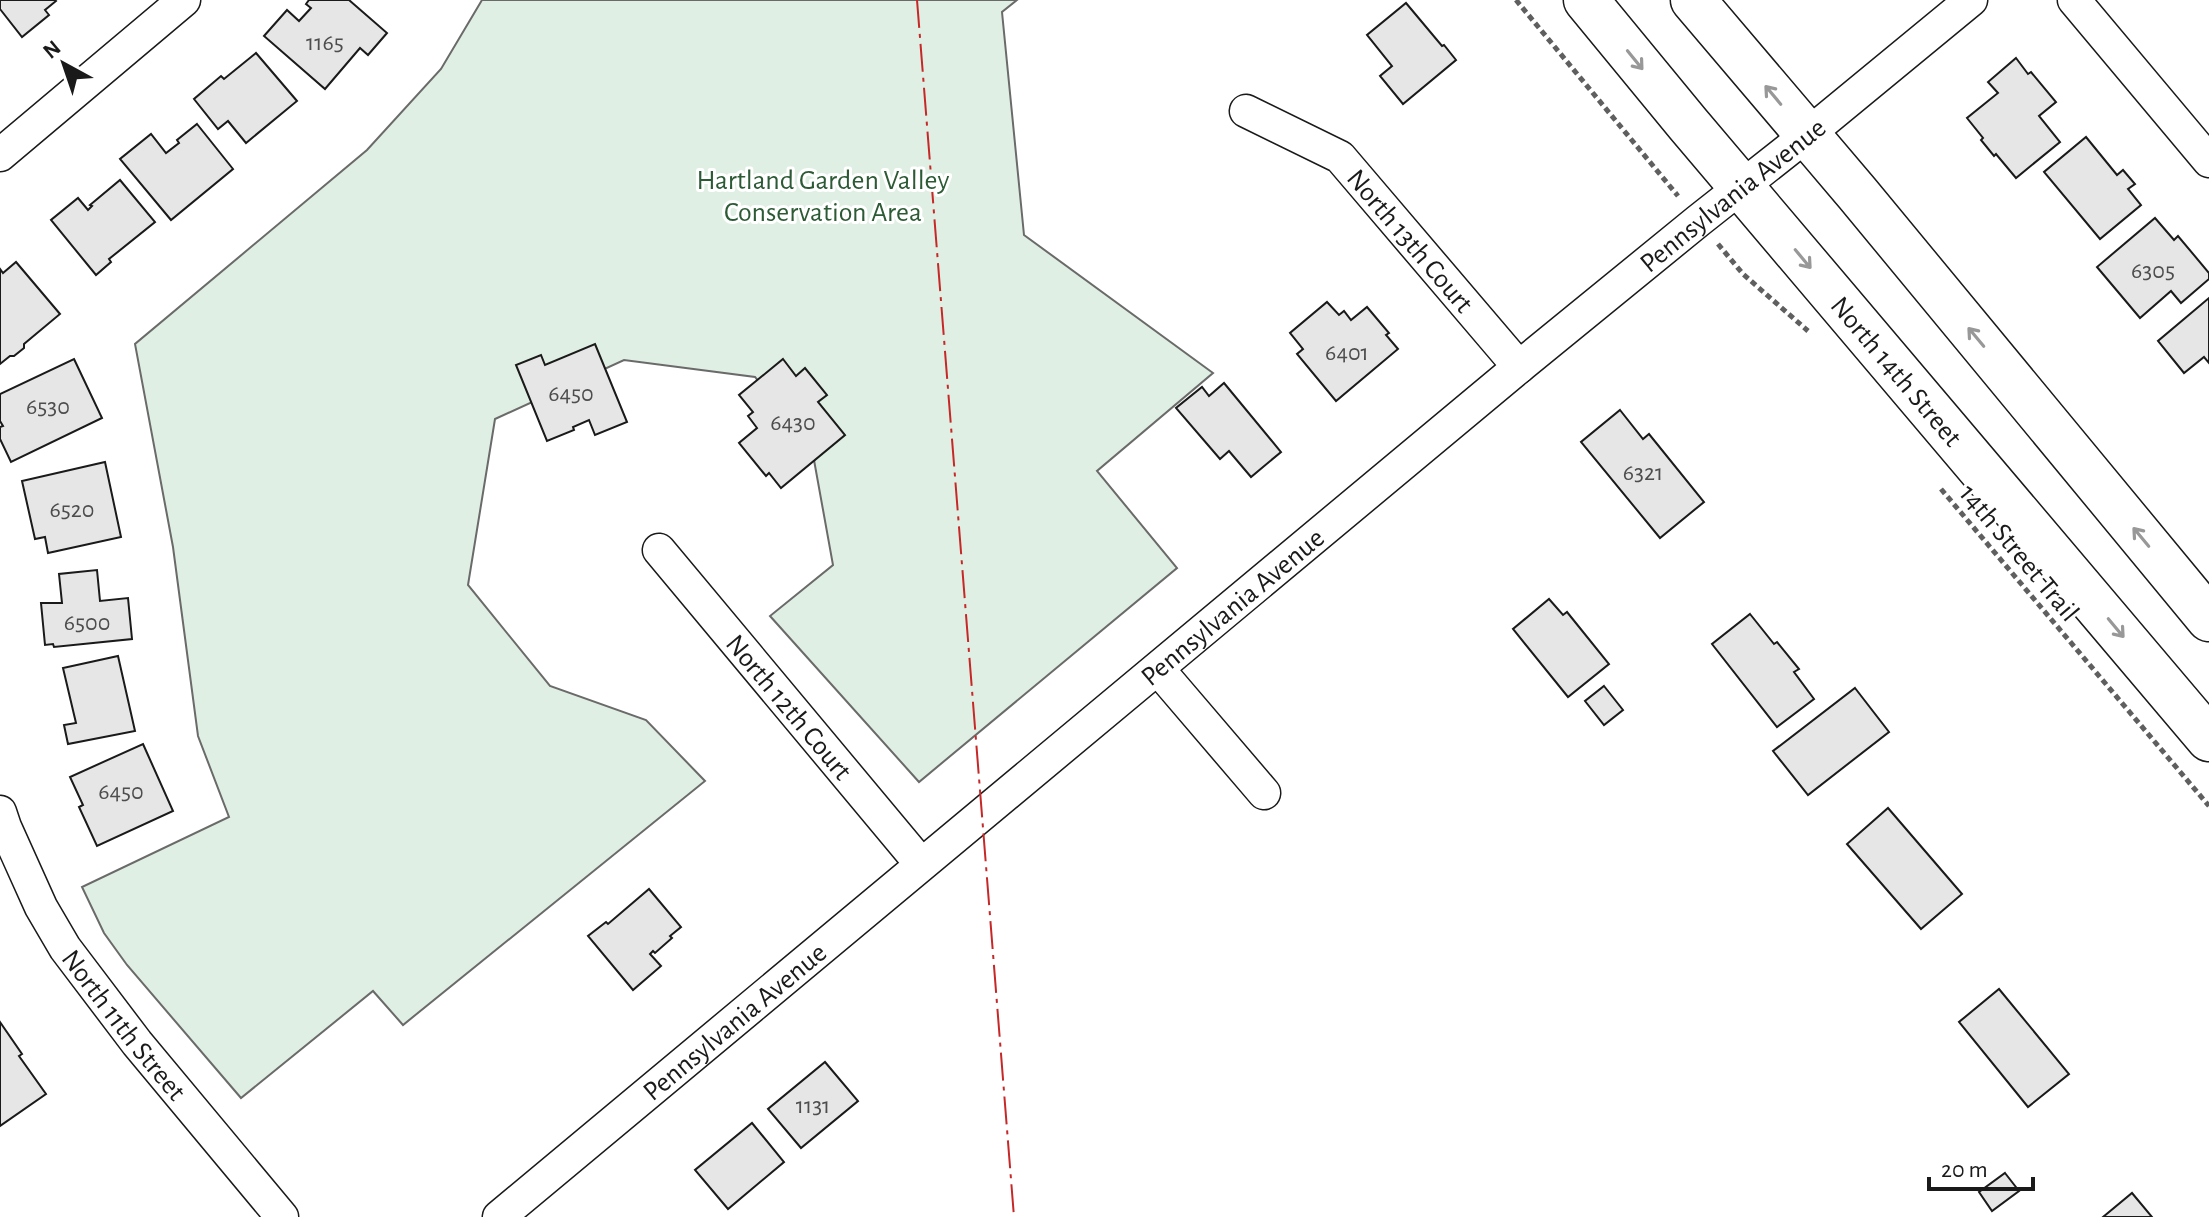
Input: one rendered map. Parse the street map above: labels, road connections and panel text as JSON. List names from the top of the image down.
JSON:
{
  "streets": {
    "main road": ["North 14th Street"],
    "street": [
      "Pennsylvania Avenue",
      "North 13th Court",
      "North 12th Court",
      "North 11th Street"
    ],
    "path": ["14th Street Trail"]
  },
  "crossings": [
    ["Pennsylvania Avenue", "North 13th Court"],
    ["Pennsylvania Avenue", "North 14th Street"],
    ["Pennsylvania Avenue", "North 12th Court"]
  ],
  "parks": ["Hartland Garden Valley Conservation Area"],
  "house_numbers": [
    "1165",
    "6305",
    "6401",
    "6450",
    "6530",
    "6430",
    "6321",
    "6520",
    "6500",
    "6450",
    "1131"
  ],
  "scale_bar": "20 m",
  "north": "top left"
}
